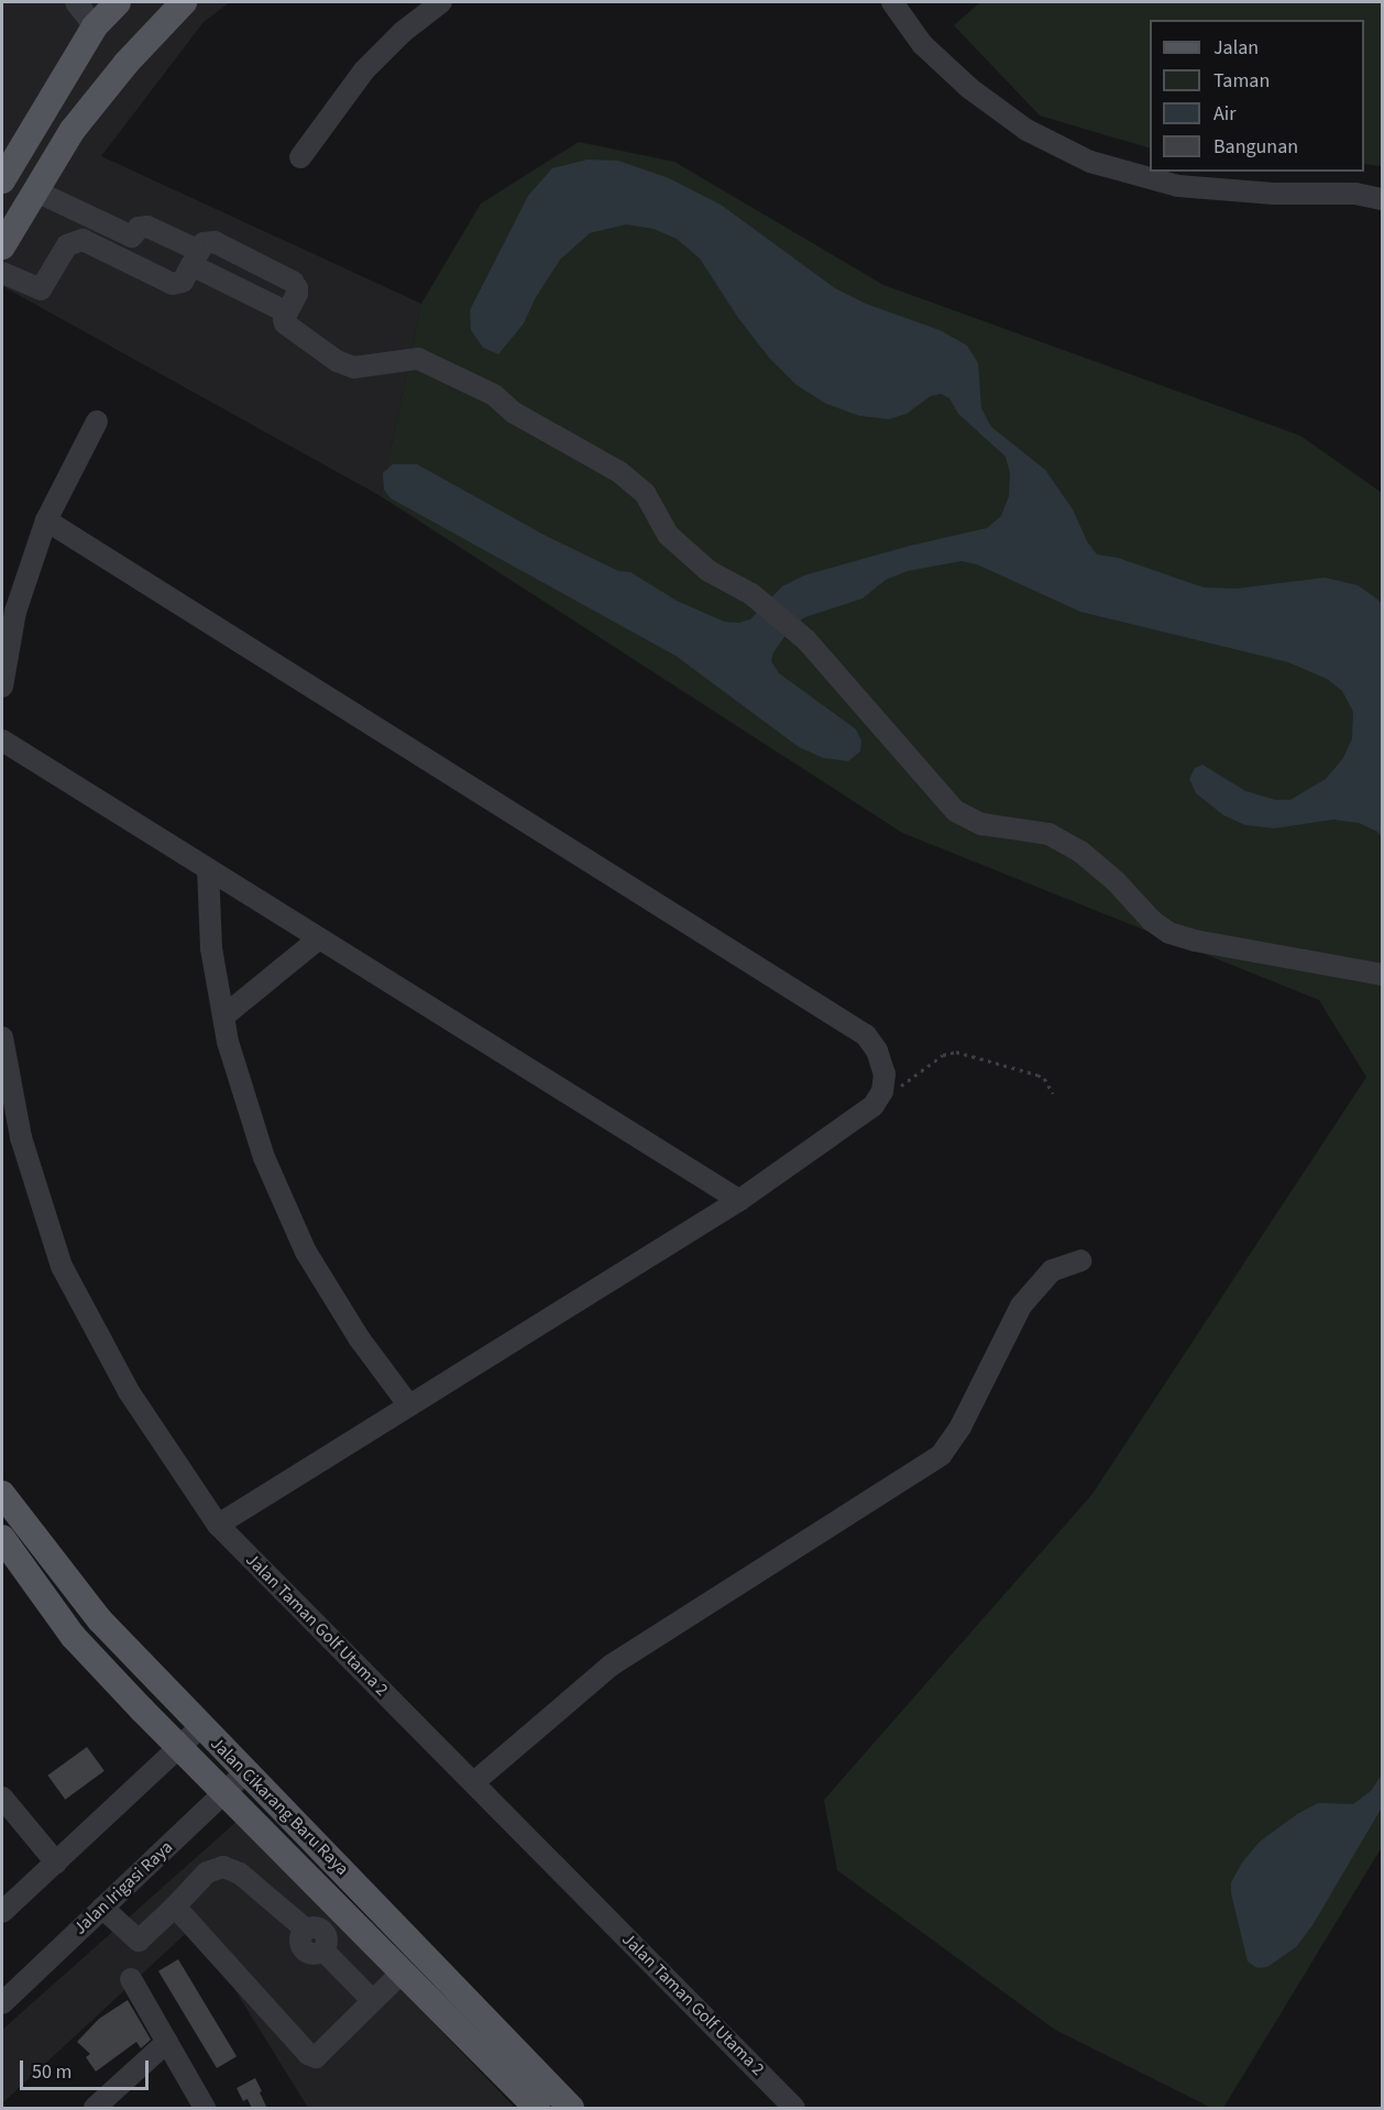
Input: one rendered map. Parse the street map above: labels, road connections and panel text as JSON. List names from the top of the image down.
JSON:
{
  "streets": {
    "main road": ["Jalan Cikarang Baru Raya"],
    "street": ["Jalan Taman Golf Utama 2", "Jalan Irigasi Raya"]
  },
  "crossings": [
    ["Jalan Cikarang Baru Raya", "Jalan Irigasi Raya"]
  ],
  "legend": [
    "Jalan",
    "Taman",
    "Air",
    "Bangunan"
  ],
  "scale_bar": "50 m"
}
